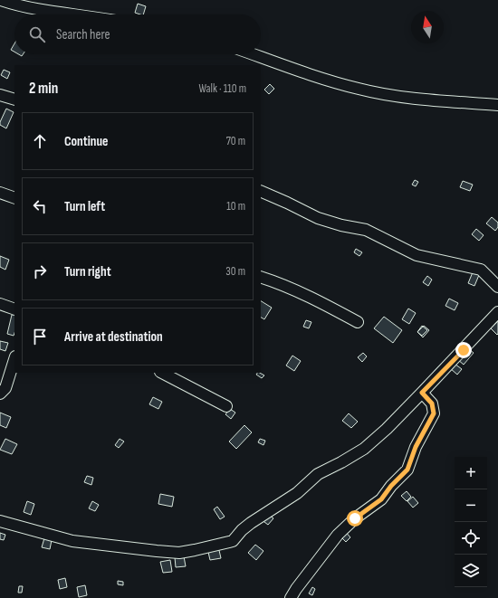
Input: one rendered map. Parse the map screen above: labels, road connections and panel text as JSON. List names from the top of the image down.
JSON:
{
  "north": "top",
  "page": {
    "search": "Search here",
    "heading": ["2 min", "Walk · 110 m"],
    "list": [
      ["Continue", "70 m"],
      ["Turn left", "10 m"],
      ["Turn right", "30 m"],
      "Arrive at destination"
    ],
    "map_buttons": ["+", "−"]
  }
}
